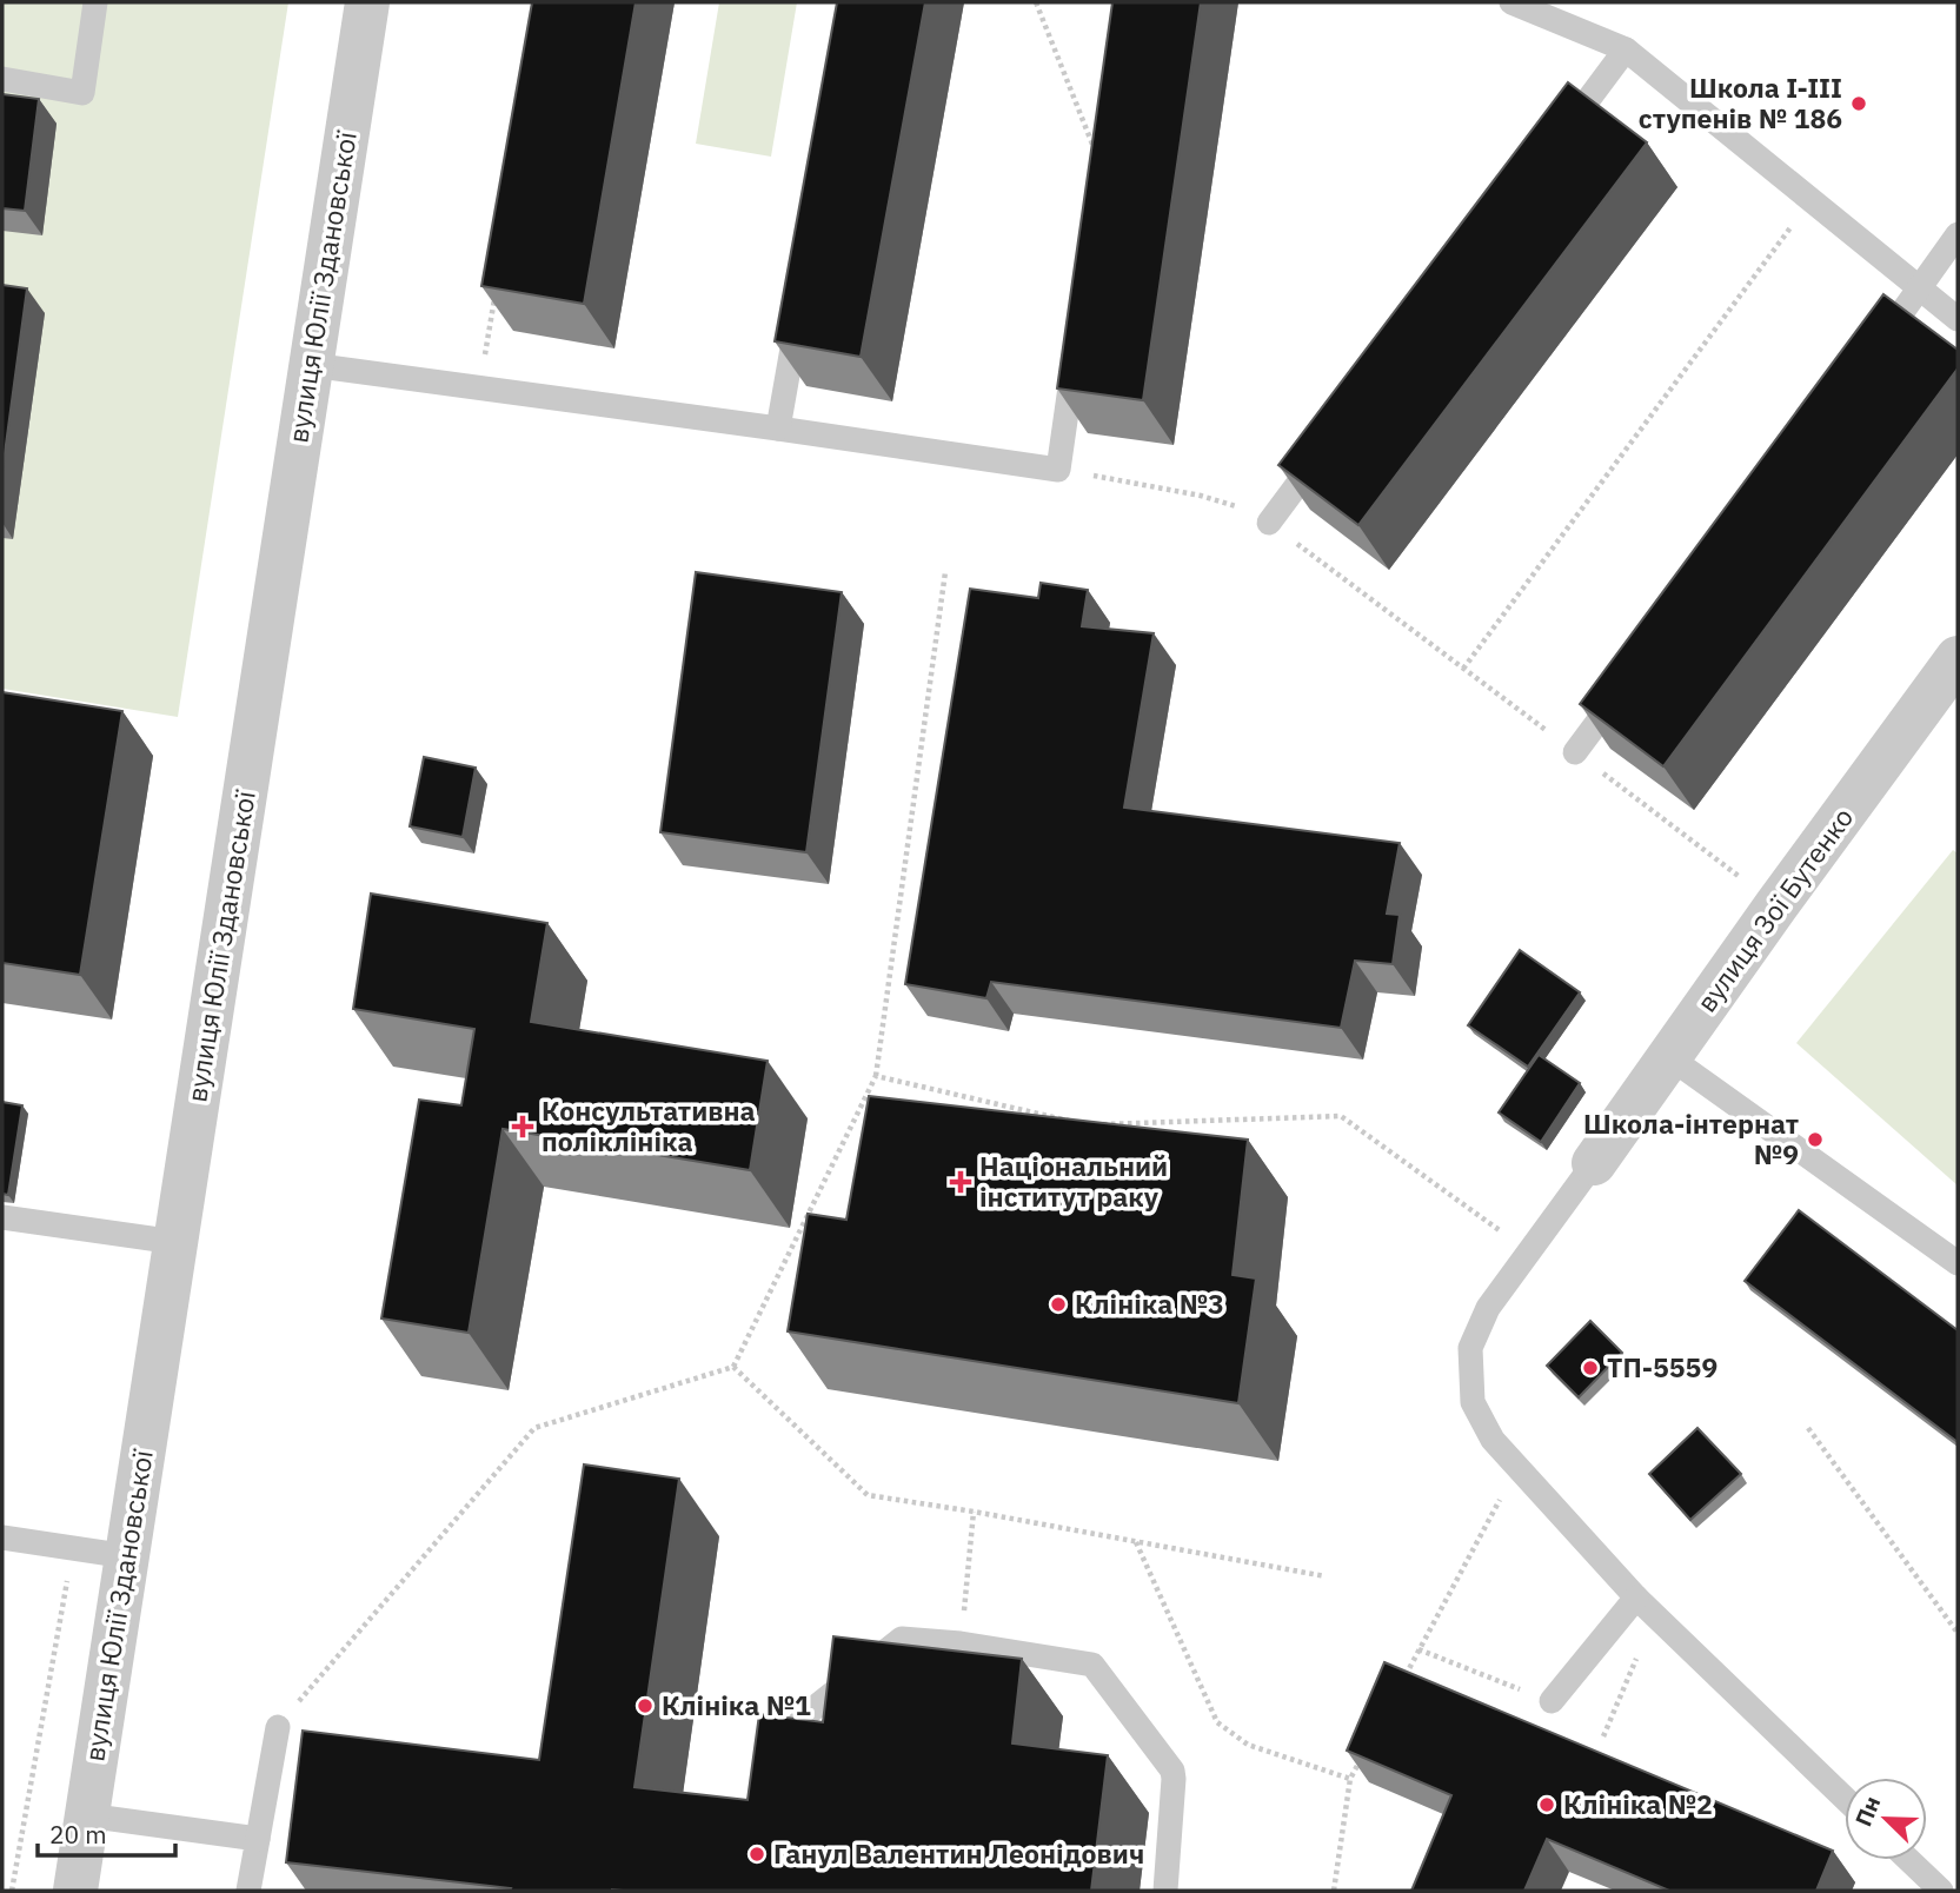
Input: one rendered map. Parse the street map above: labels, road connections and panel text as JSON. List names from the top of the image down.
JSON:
{
  "streets": {
    "street": ["вулиця Юлії Здановської", "вулиця Зої Бутенко"]
  },
  "places": {
    "other": [
      "Школа І-ІІІ ступенів № 186",
      "Школа-інтернат №9",
      "Клініка №3",
      "ТП-5559",
      "Клініка №1",
      "Клініка №2",
      "Ганул Валентин Леонідович"
    ],
    "health": ["Консультативна поліклініка", "Національний інститут раку"]
  },
  "scale_bar": "20 m",
  "north": "top left"
}
